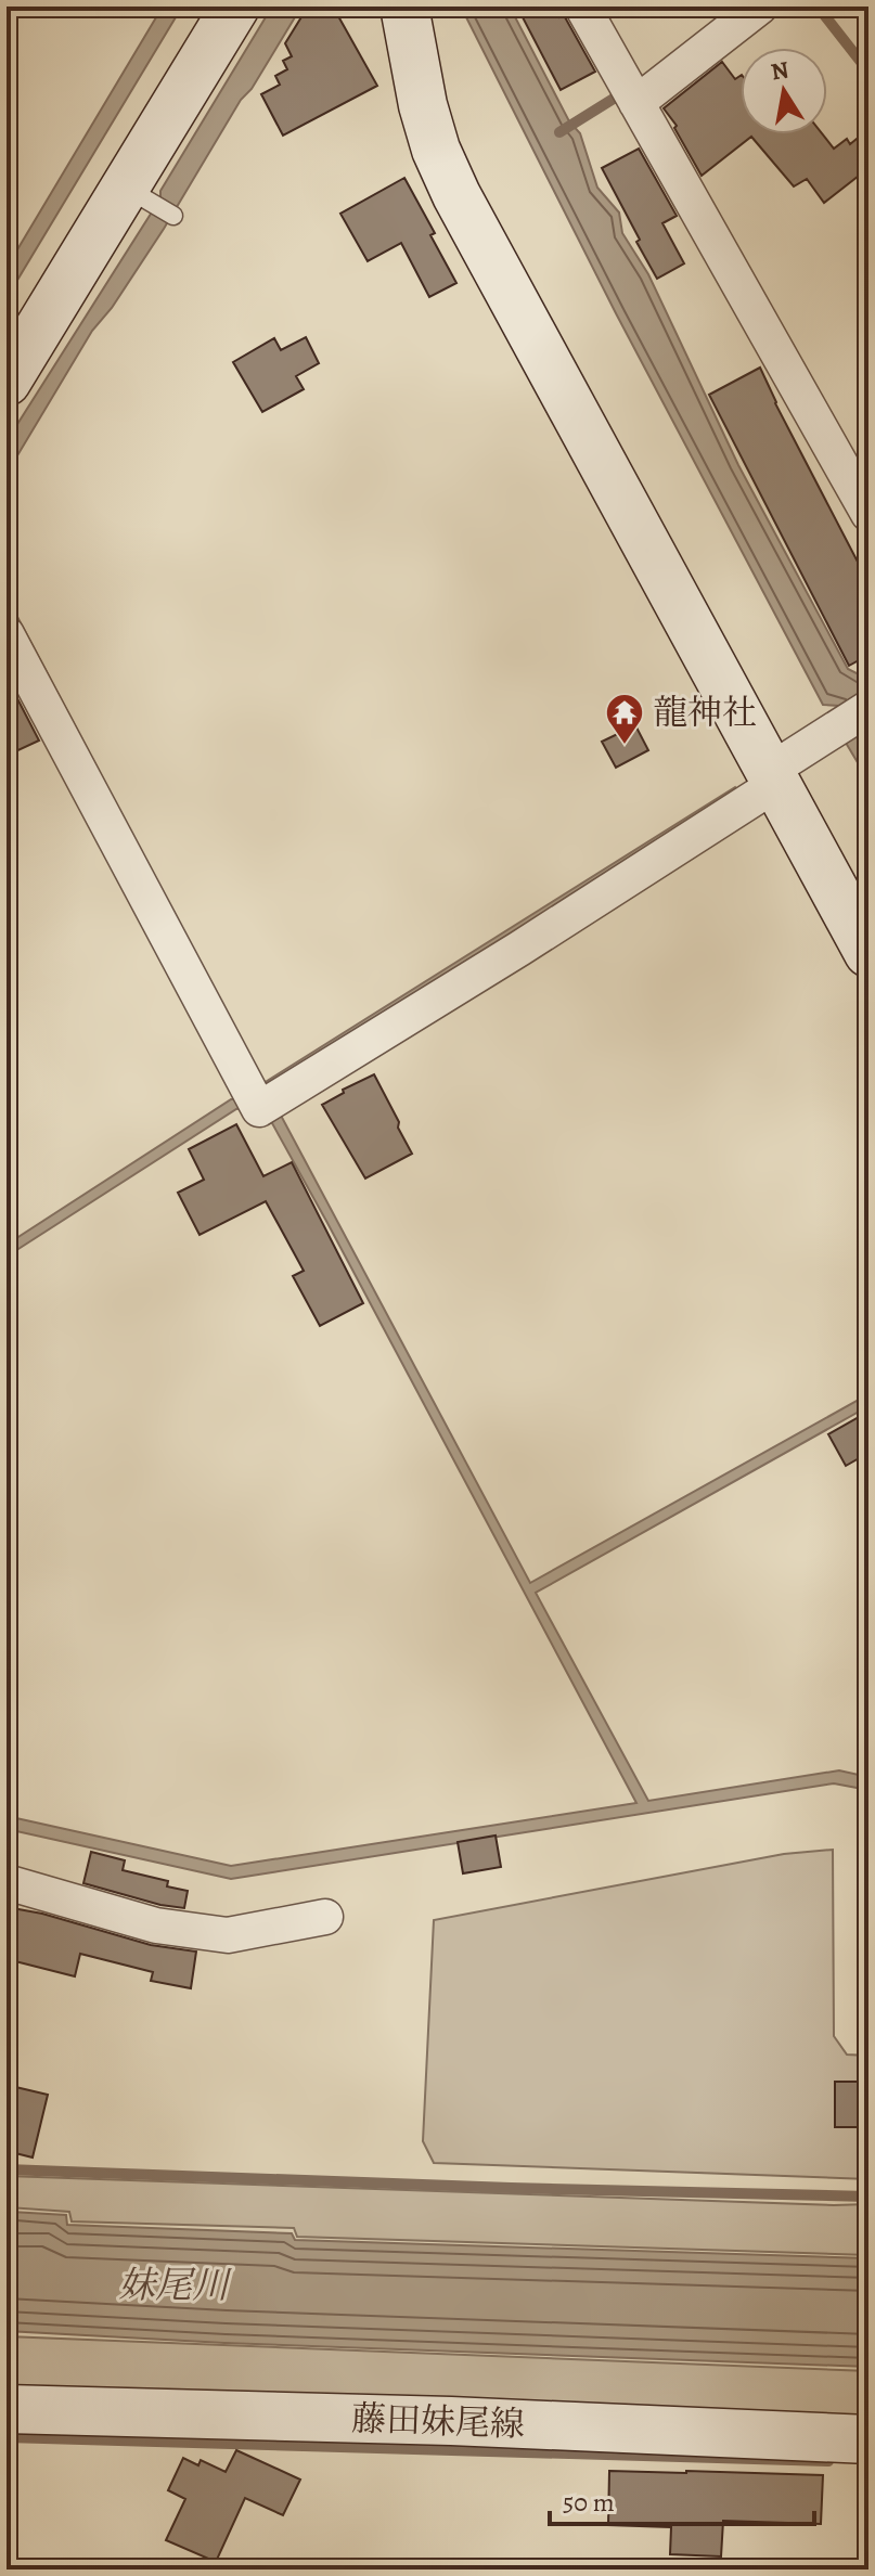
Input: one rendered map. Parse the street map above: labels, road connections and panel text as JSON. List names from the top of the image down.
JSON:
{
  "streets": {
    "street": ["藤田妹尾線"]
  },
  "water": ["妹尾川"],
  "places": {
    "temple": ["龍神社"]
  },
  "scale_bar": "50 m",
  "north": "top"
}
